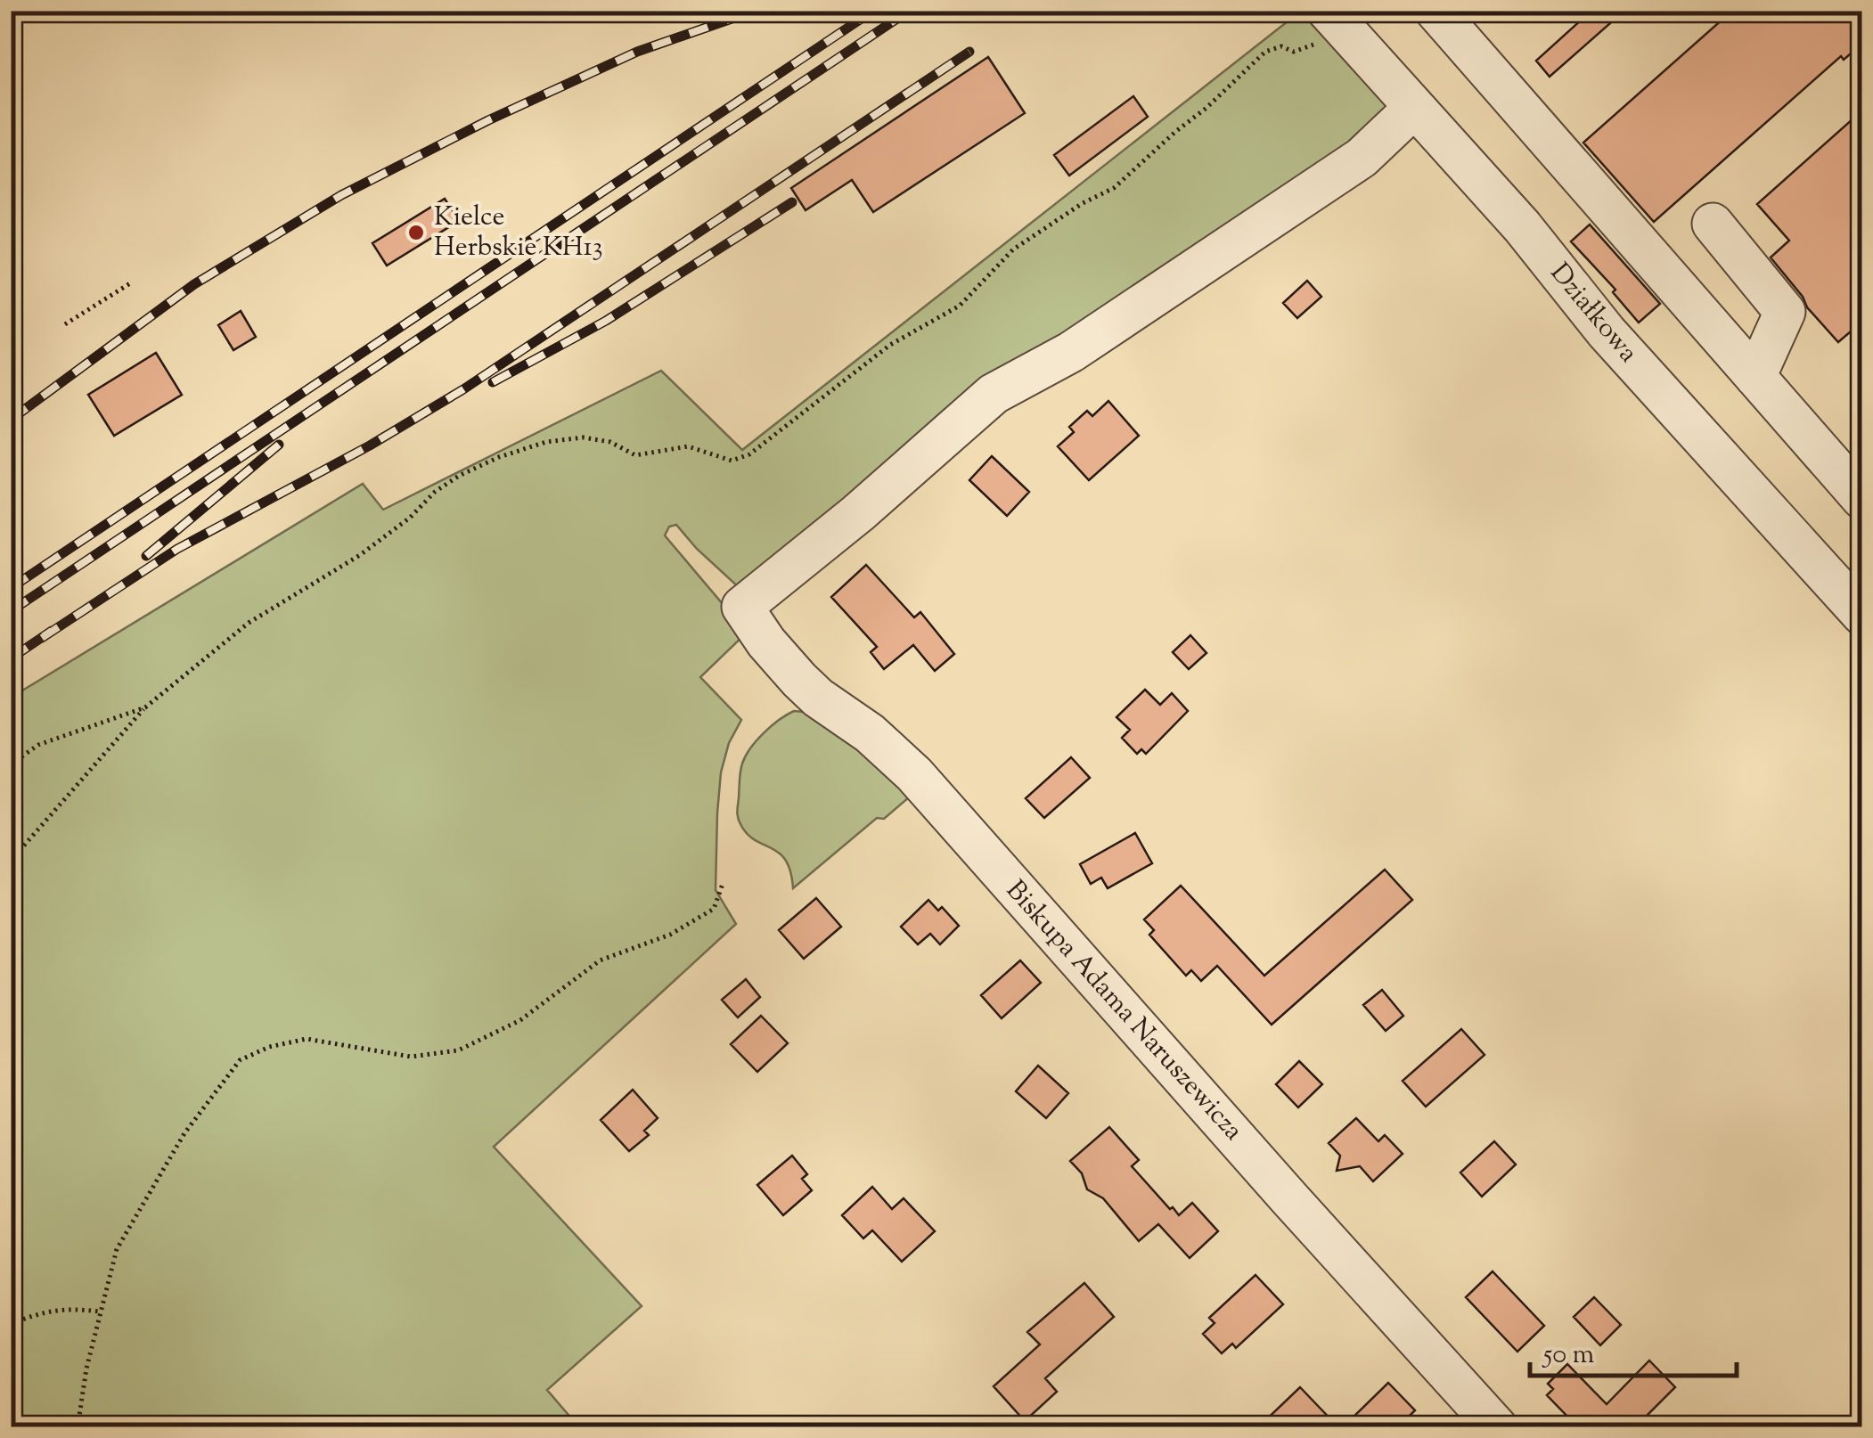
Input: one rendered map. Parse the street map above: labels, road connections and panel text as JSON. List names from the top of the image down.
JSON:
{
  "streets": {
    "street": ["Działkowa", "Biskupa Adama Naruszewicza"]
  },
  "crossings": [
    ["Działkowa", "Biskupa Adama Naruszewicza"]
  ],
  "places": ["Kielce Herbskie KH13"],
  "scale_bar": "50 m"
}
